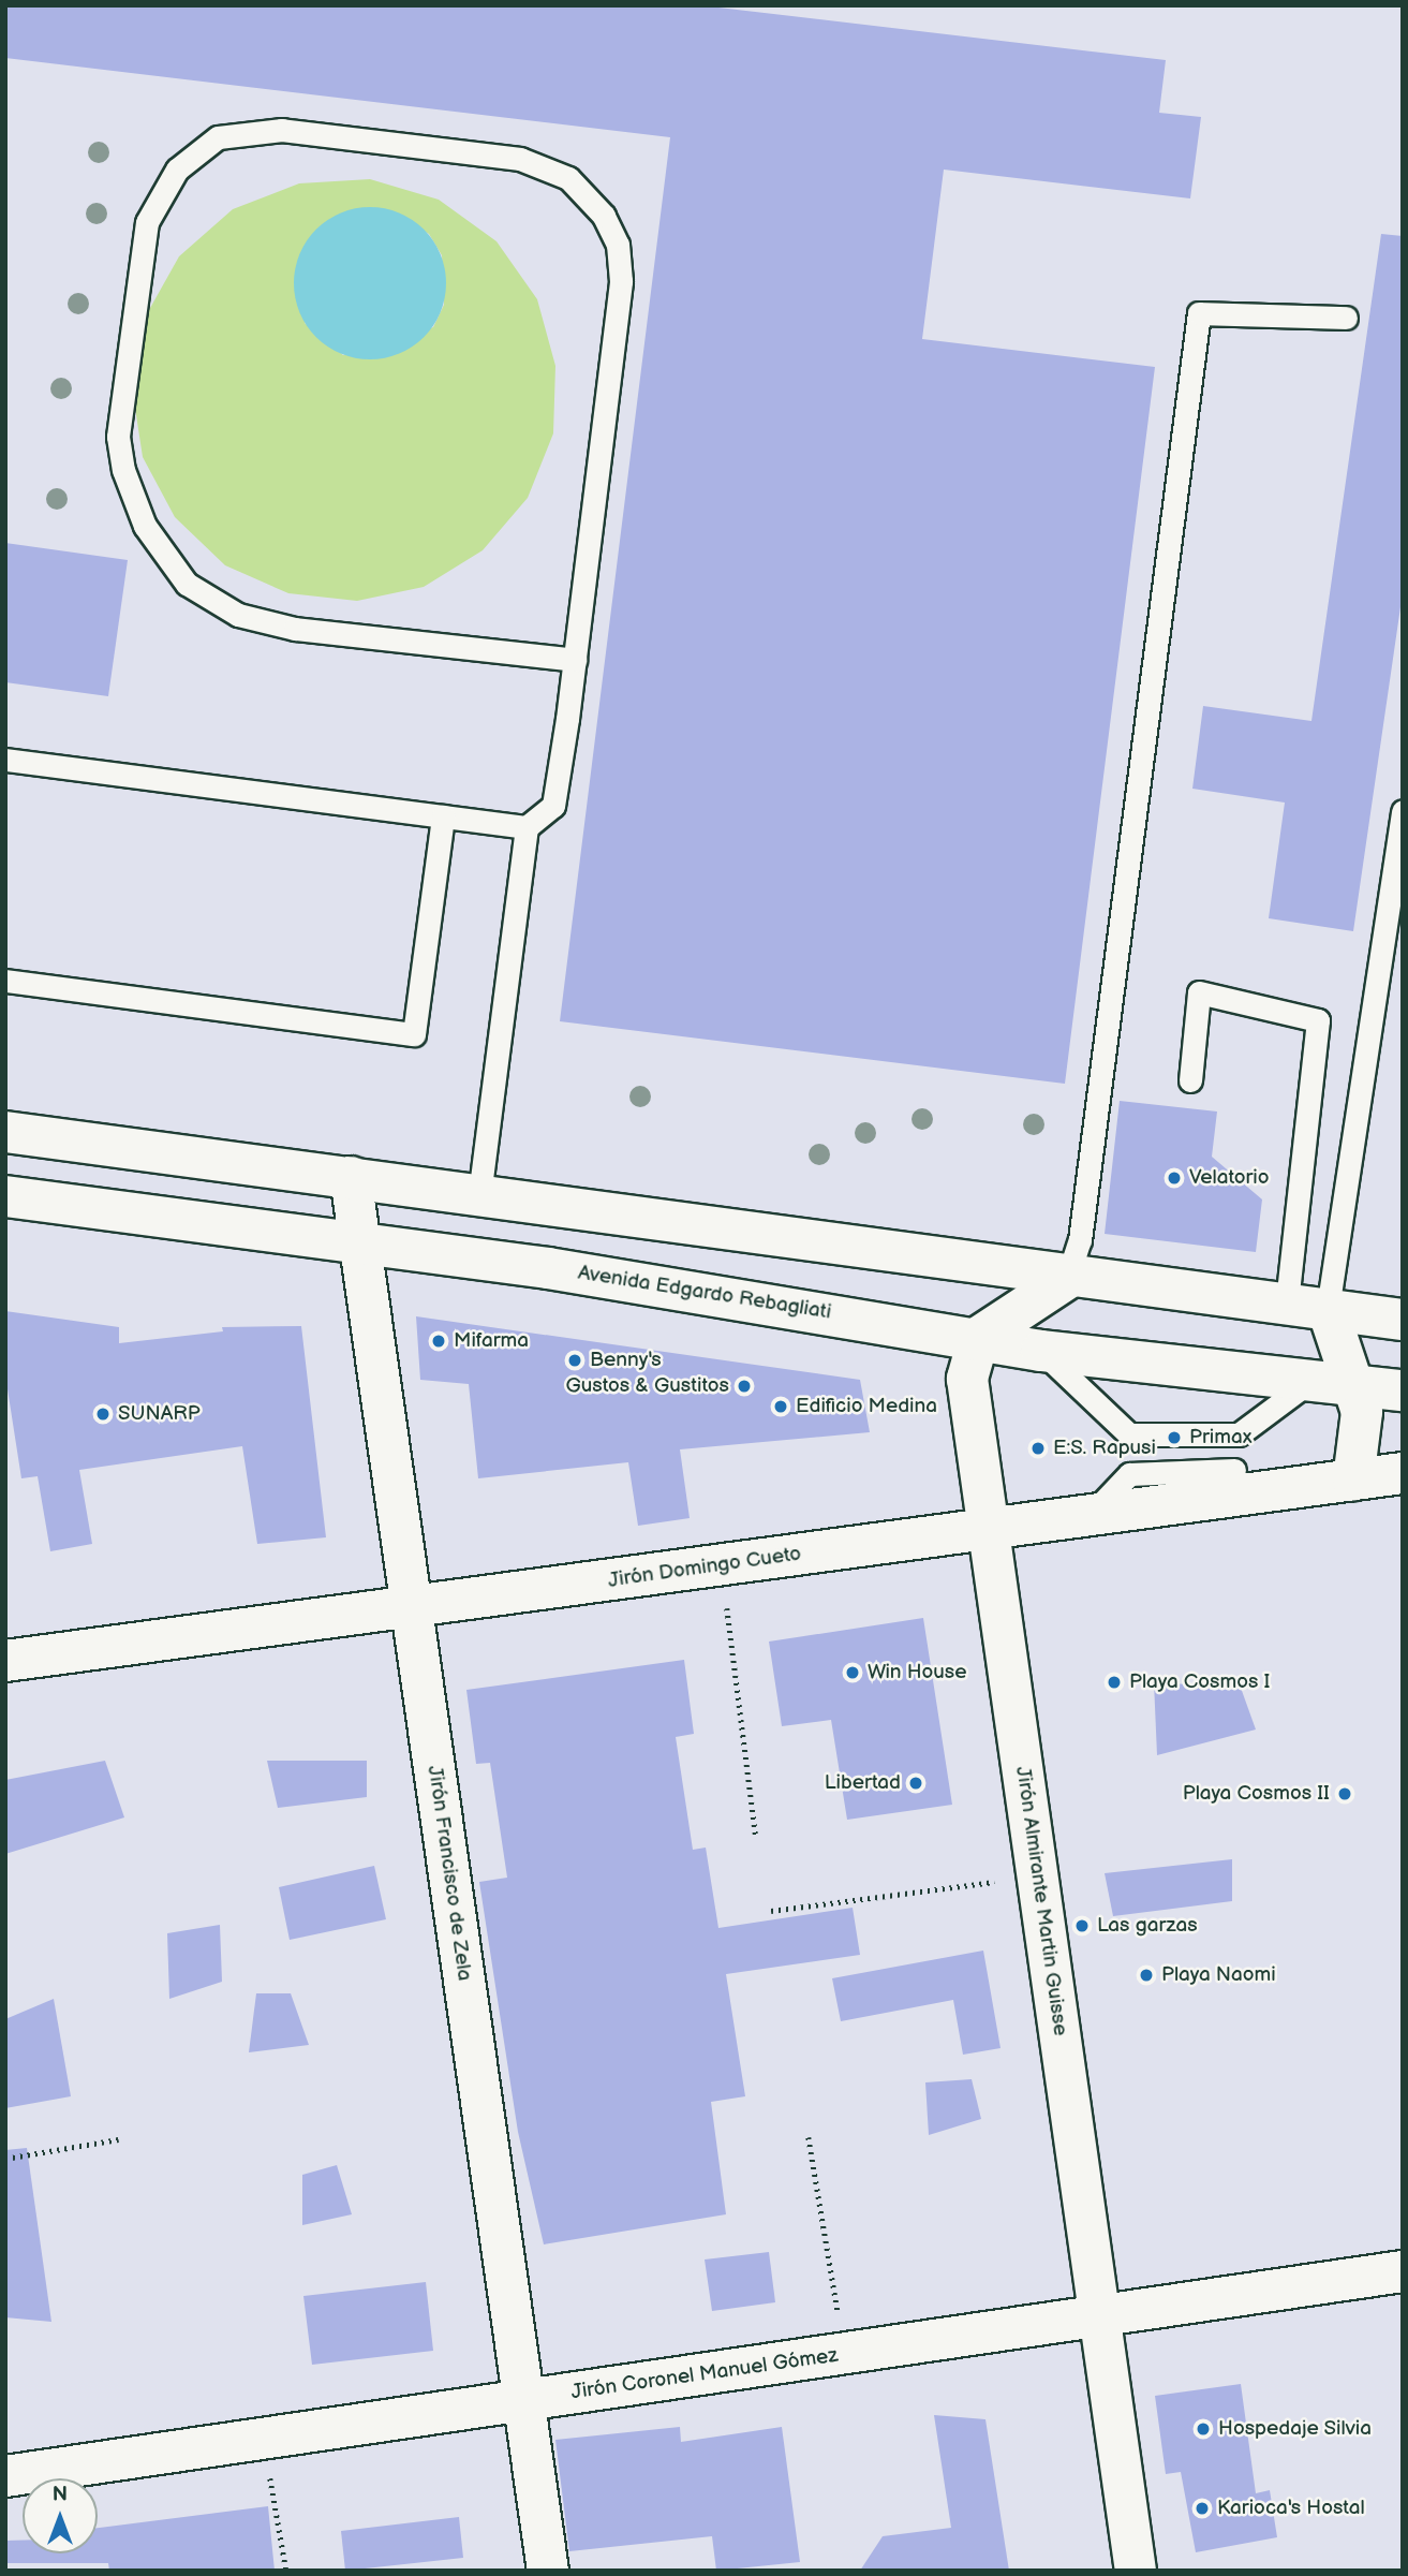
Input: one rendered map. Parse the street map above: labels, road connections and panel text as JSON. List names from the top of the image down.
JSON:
{
  "streets": {
    "street": [
      "Avenida Edgardo Rebagliati",
      "Jirón Domingo Cueto",
      "Jirón Francisco de Zela",
      "Jirón Almirante Martin Guisse",
      "Jirón Coronel Manuel Gómez"
    ]
  },
  "crossings": [
    ["Avenida Edgardo Rebagliati", "Jirón Francisco de Zela"],
    ["Avenida Edgardo Rebagliati", "Jirón Almirante Martin Guisse"],
    ["Jirón Domingo Cueto", "Jirón Francisco de Zela"],
    ["Jirón Domingo Cueto", "Jirón Almirante Martin Guisse"],
    ["Jirón Francisco de Zela", "Jirón Coronel Manuel Gómez"],
    ["Jirón Almirante Martin Guisse", "Jirón Coronel Manuel Gómez"]
  ],
  "places": [
    "Velatorio",
    "Mifarma",
    "Benny's",
    "Gustos & Gustitos",
    "Edificio Medina",
    "SUNARP",
    "Primax",
    "E:S. Rapusi",
    "Win House",
    "Playa Cosmos I",
    "Libertad",
    "Playa Cosmos II",
    "Las garzas",
    "Playa Naomi",
    "Hospedaje Silvia",
    "Karioca's Hostal"
  ],
  "north": "top"
}
